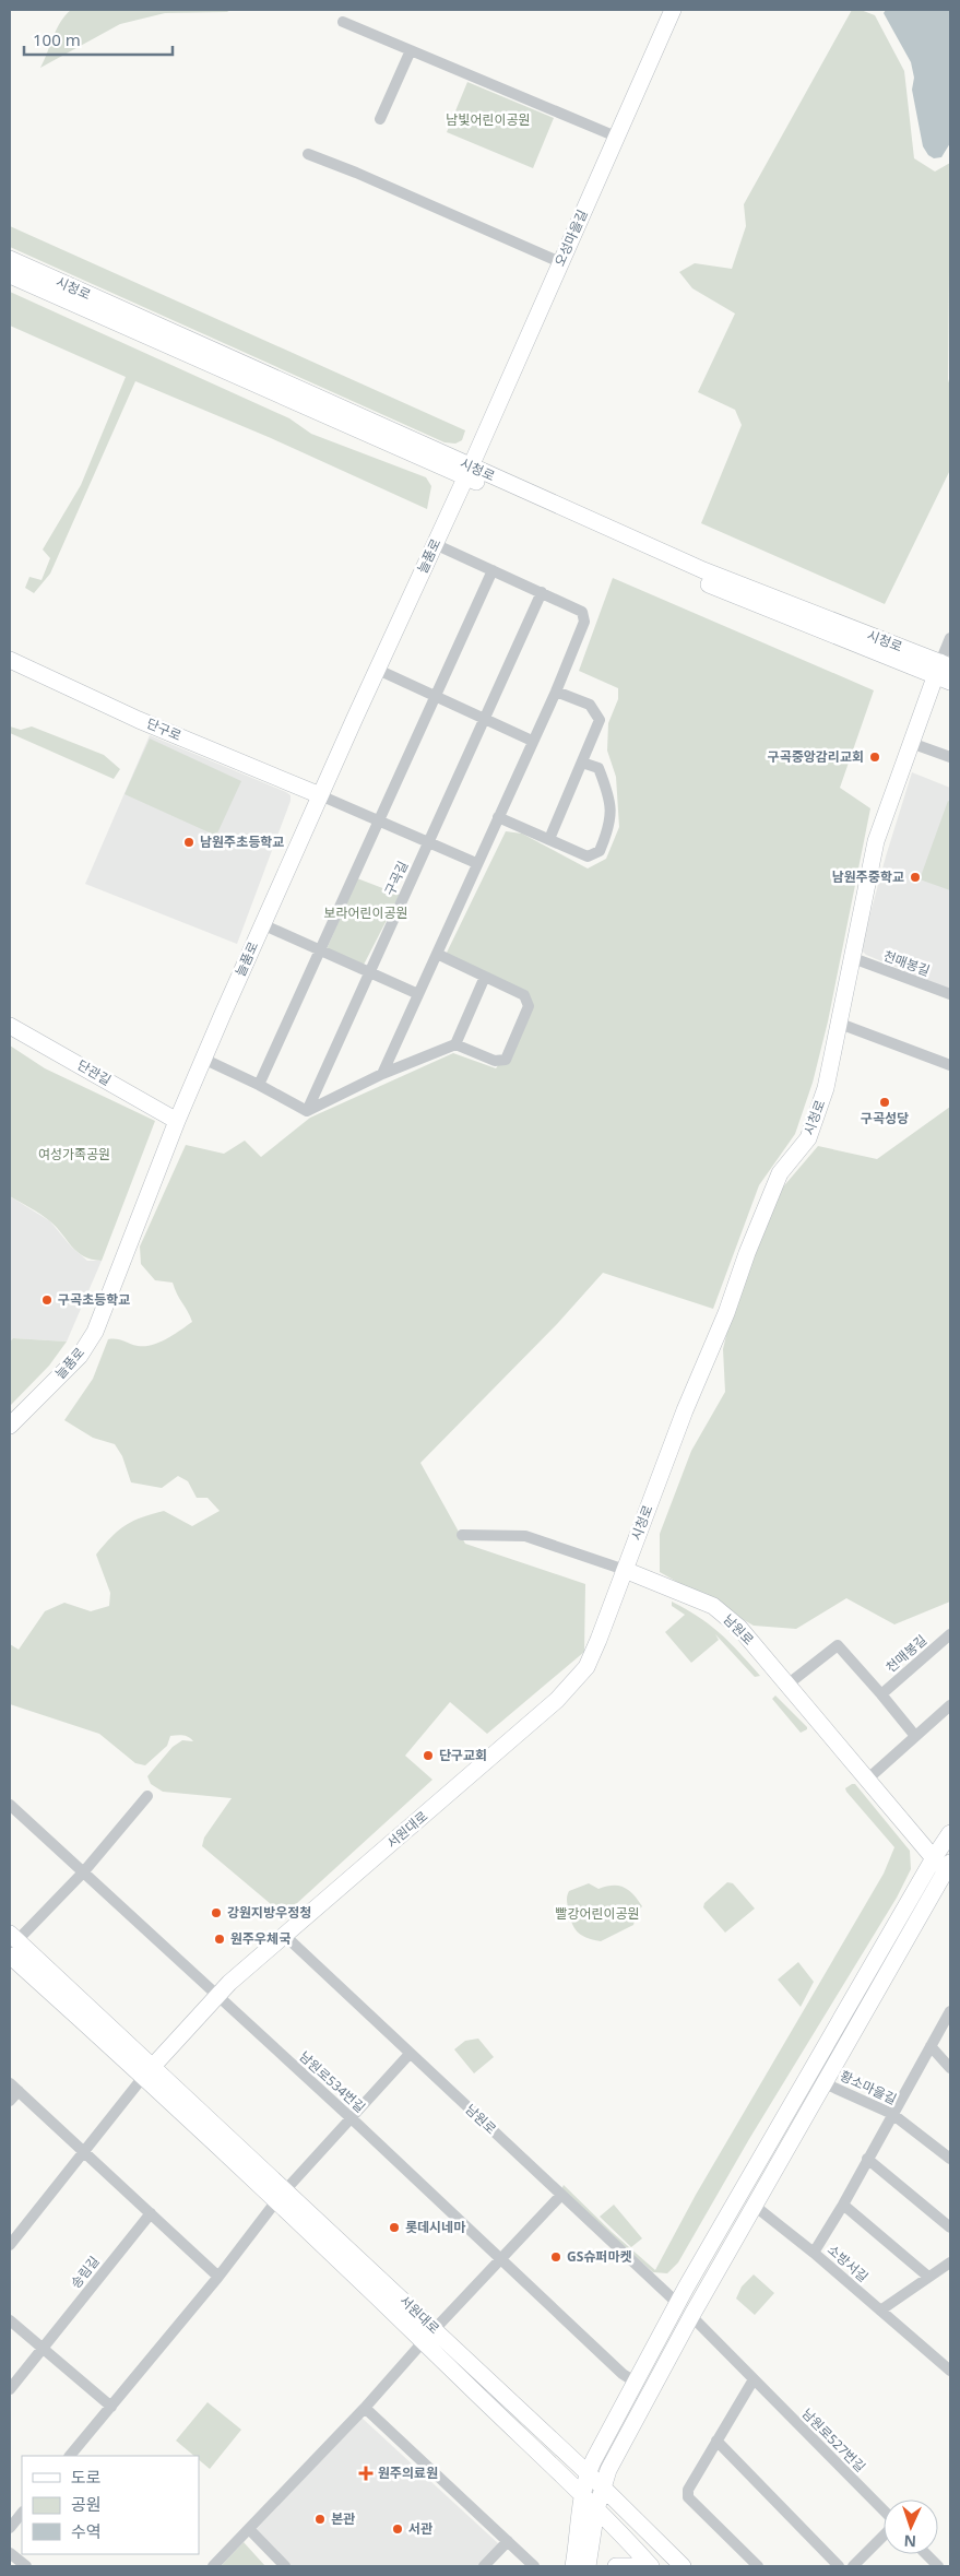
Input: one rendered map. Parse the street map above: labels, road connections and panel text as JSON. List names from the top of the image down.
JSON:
{
  "streets": {
    "street": [
      "오성마을길",
      "시청로",
      "늘품로",
      "단구로",
      "구곡길",
      "천매봉길",
      "단관길",
      "남원로",
      "서원대로",
      "남원로534번길",
      "황소마을길",
      "소방서길",
      "송림길",
      "남원로527번길"
    ]
  },
  "crossings": [
    ["오성마을길", "시청로"],
    ["오성마을길", "늘품로"],
    ["시청로", "늘품로"],
    ["시청로", "천매봉길"],
    ["시청로", "남원로"],
    ["시청로", "서원대로"],
    ["늘품로", "단구로"],
    ["늘품로", "단관길"],
    ["남원로", "서원대로"],
    ["남원로", "남원로527번길"],
    ["서원대로", "남원로534번길"],
    ["황소마을길", "소방서길"]
  ],
  "parks": [
    "남빛어린이공원",
    "보라어린이공원",
    "여성가족공원",
    "빨강어린이공원"
  ],
  "places": {
    "other": [
      "구곡중앙감리교회",
      "남원주초등학교",
      "남원주중학교",
      "구곡성당",
      "구곡초등학교",
      "단구교회",
      "강원지방우정청",
      "원주우체국",
      "롯데시네마",
      "GS슈퍼마켓",
      "본관",
      "서관"
    ],
    "health": ["원주의료원"]
  },
  "legend": ["도로", "공원", "수역"],
  "scale_bar": "100 m",
  "north": "bottom"
}
